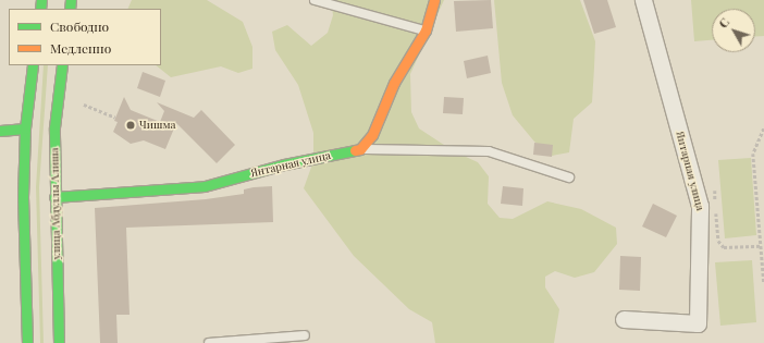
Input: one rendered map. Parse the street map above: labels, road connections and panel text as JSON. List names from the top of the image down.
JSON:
{
  "streets": {
    "main road": ["Янтарная улица", "улица Абдуллы Алиша"]
  },
  "crossings": [
    ["Янтарная улица", "улица Абдуллы Алиша"]
  ],
  "places": ["Чишма"],
  "legend": ["Свободно", "Медленно"],
  "north": "top left"
}
